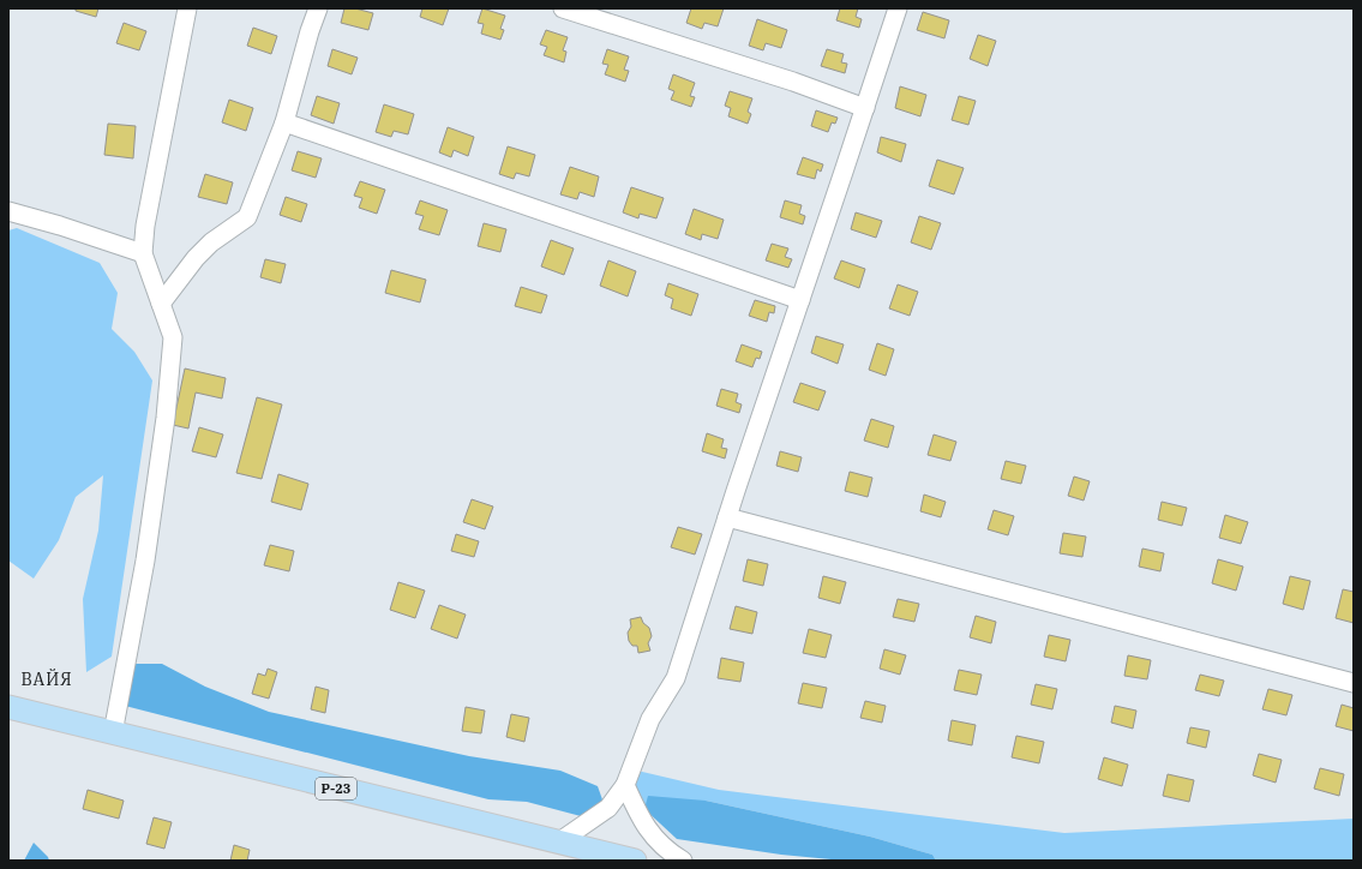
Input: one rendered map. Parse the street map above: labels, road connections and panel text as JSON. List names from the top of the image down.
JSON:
{
  "streets": {
    "main road": ["Р-23"]
  },
  "districts": ["ВАЙЯ"]
}
